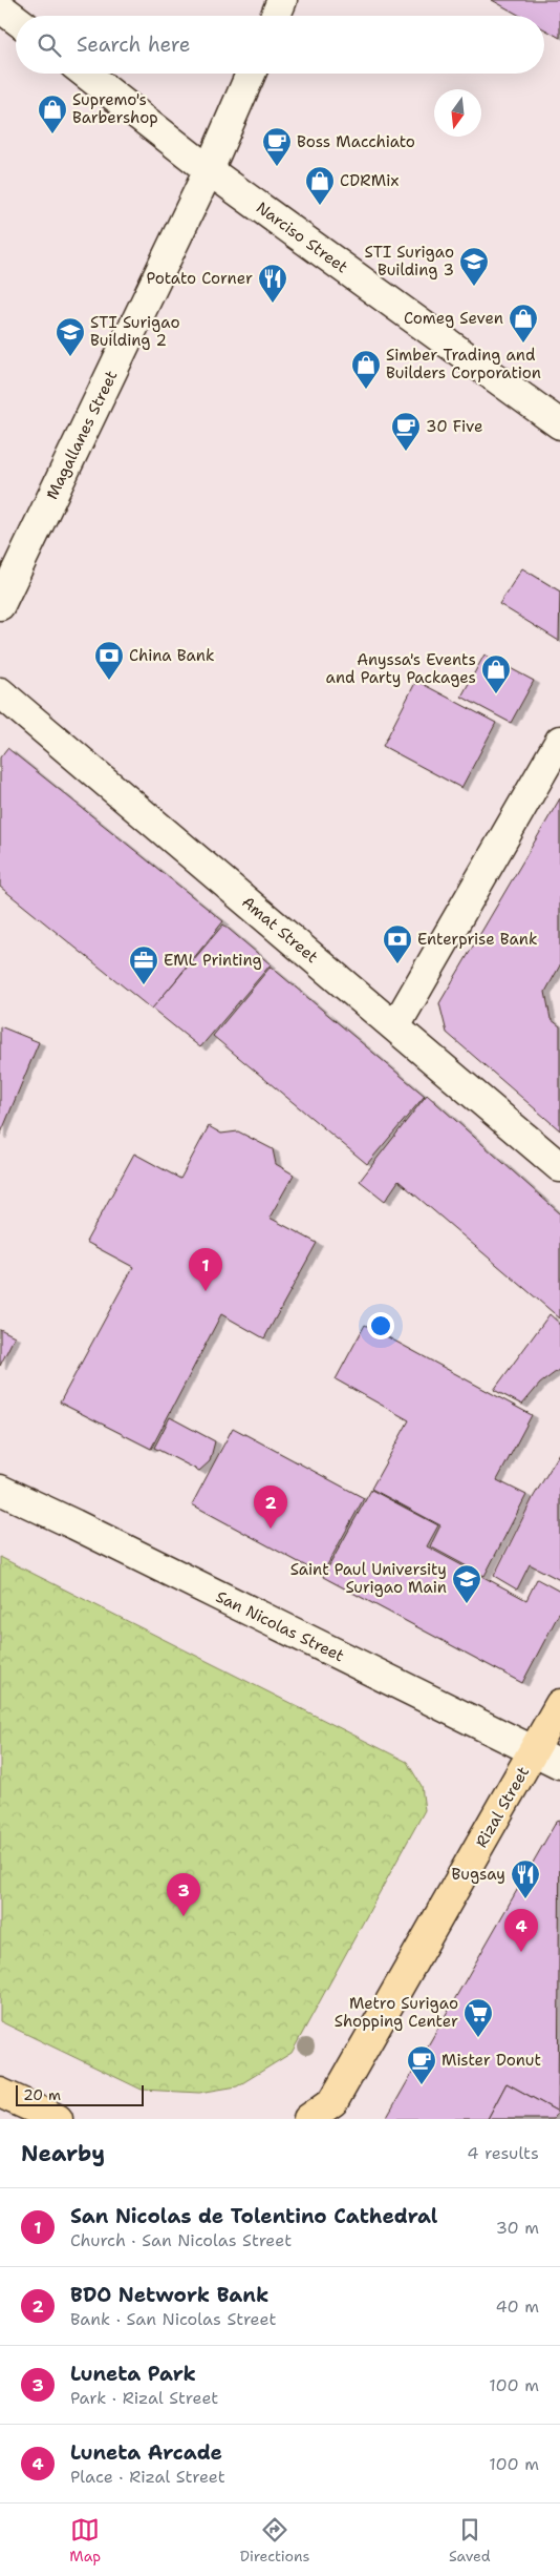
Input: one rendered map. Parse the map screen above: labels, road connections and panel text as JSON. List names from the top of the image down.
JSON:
{
  "streets": {
    "main road": ["Rizal Street"],
    "street": [
      "Narciso Street",
      "Magallanes Street",
      "Amat Street",
      "San Nicolas Street"
    ]
  },
  "crossings": [
    ["Narciso Street", "Magallanes Street"],
    ["San Nicolas Street", "Rizal Street"]
  ],
  "places": {
    "shop": [
      "Supremo's Barbershop",
      "CDRMix",
      "Comeg Seven",
      "Simber Trading and Builders Corporation",
      "Anyssa's Events and Party Packages"
    ],
    "cafe": ["Boss Macchiato", "30 Five", "Mister Donut"],
    "school or university": ["STI Surigao Building 3", "STI Surigao Building 2", "Saint Paul University Surigao Main"],
    "restaurant": ["Potato Corner", "Bugsay"],
    "bank": ["China Bank", "Enterprise Bank"],
    "office": ["EML Printing"],
    "supermarket": ["Metro Surigao Shopping Center"]
  },
  "scale_bar": "20 m",
  "north": "bottom",
  "page": {
    "search": "Search here",
    "pins": [
      "1",
      "2",
      "3",
      "4"
    ],
    "scale": "20 m",
    "heading": ["Nearby", "4 results"],
    "list": [
      {
        "mark": "1",
        "name": "San Nicolas de Tolentino Cathedral",
        "note": "Church · San Nicolas Street",
        "value": "30 m"
      },
      {
        "mark": "2",
        "name": "BDO Network Bank",
        "note": "Bank · San Nicolas Street",
        "value": "40 m"
      },
      {
        "mark": "3",
        "name": "Luneta Park",
        "note": "Park · Rizal Street",
        "value": "100 m"
      },
      {
        "mark": "4",
        "name": "Luneta Arcade",
        "note": "Place · Rizal Street",
        "value": "100 m"
      }
    ],
    "nav": ["Map", "Directions", "Saved"]
  }
}
